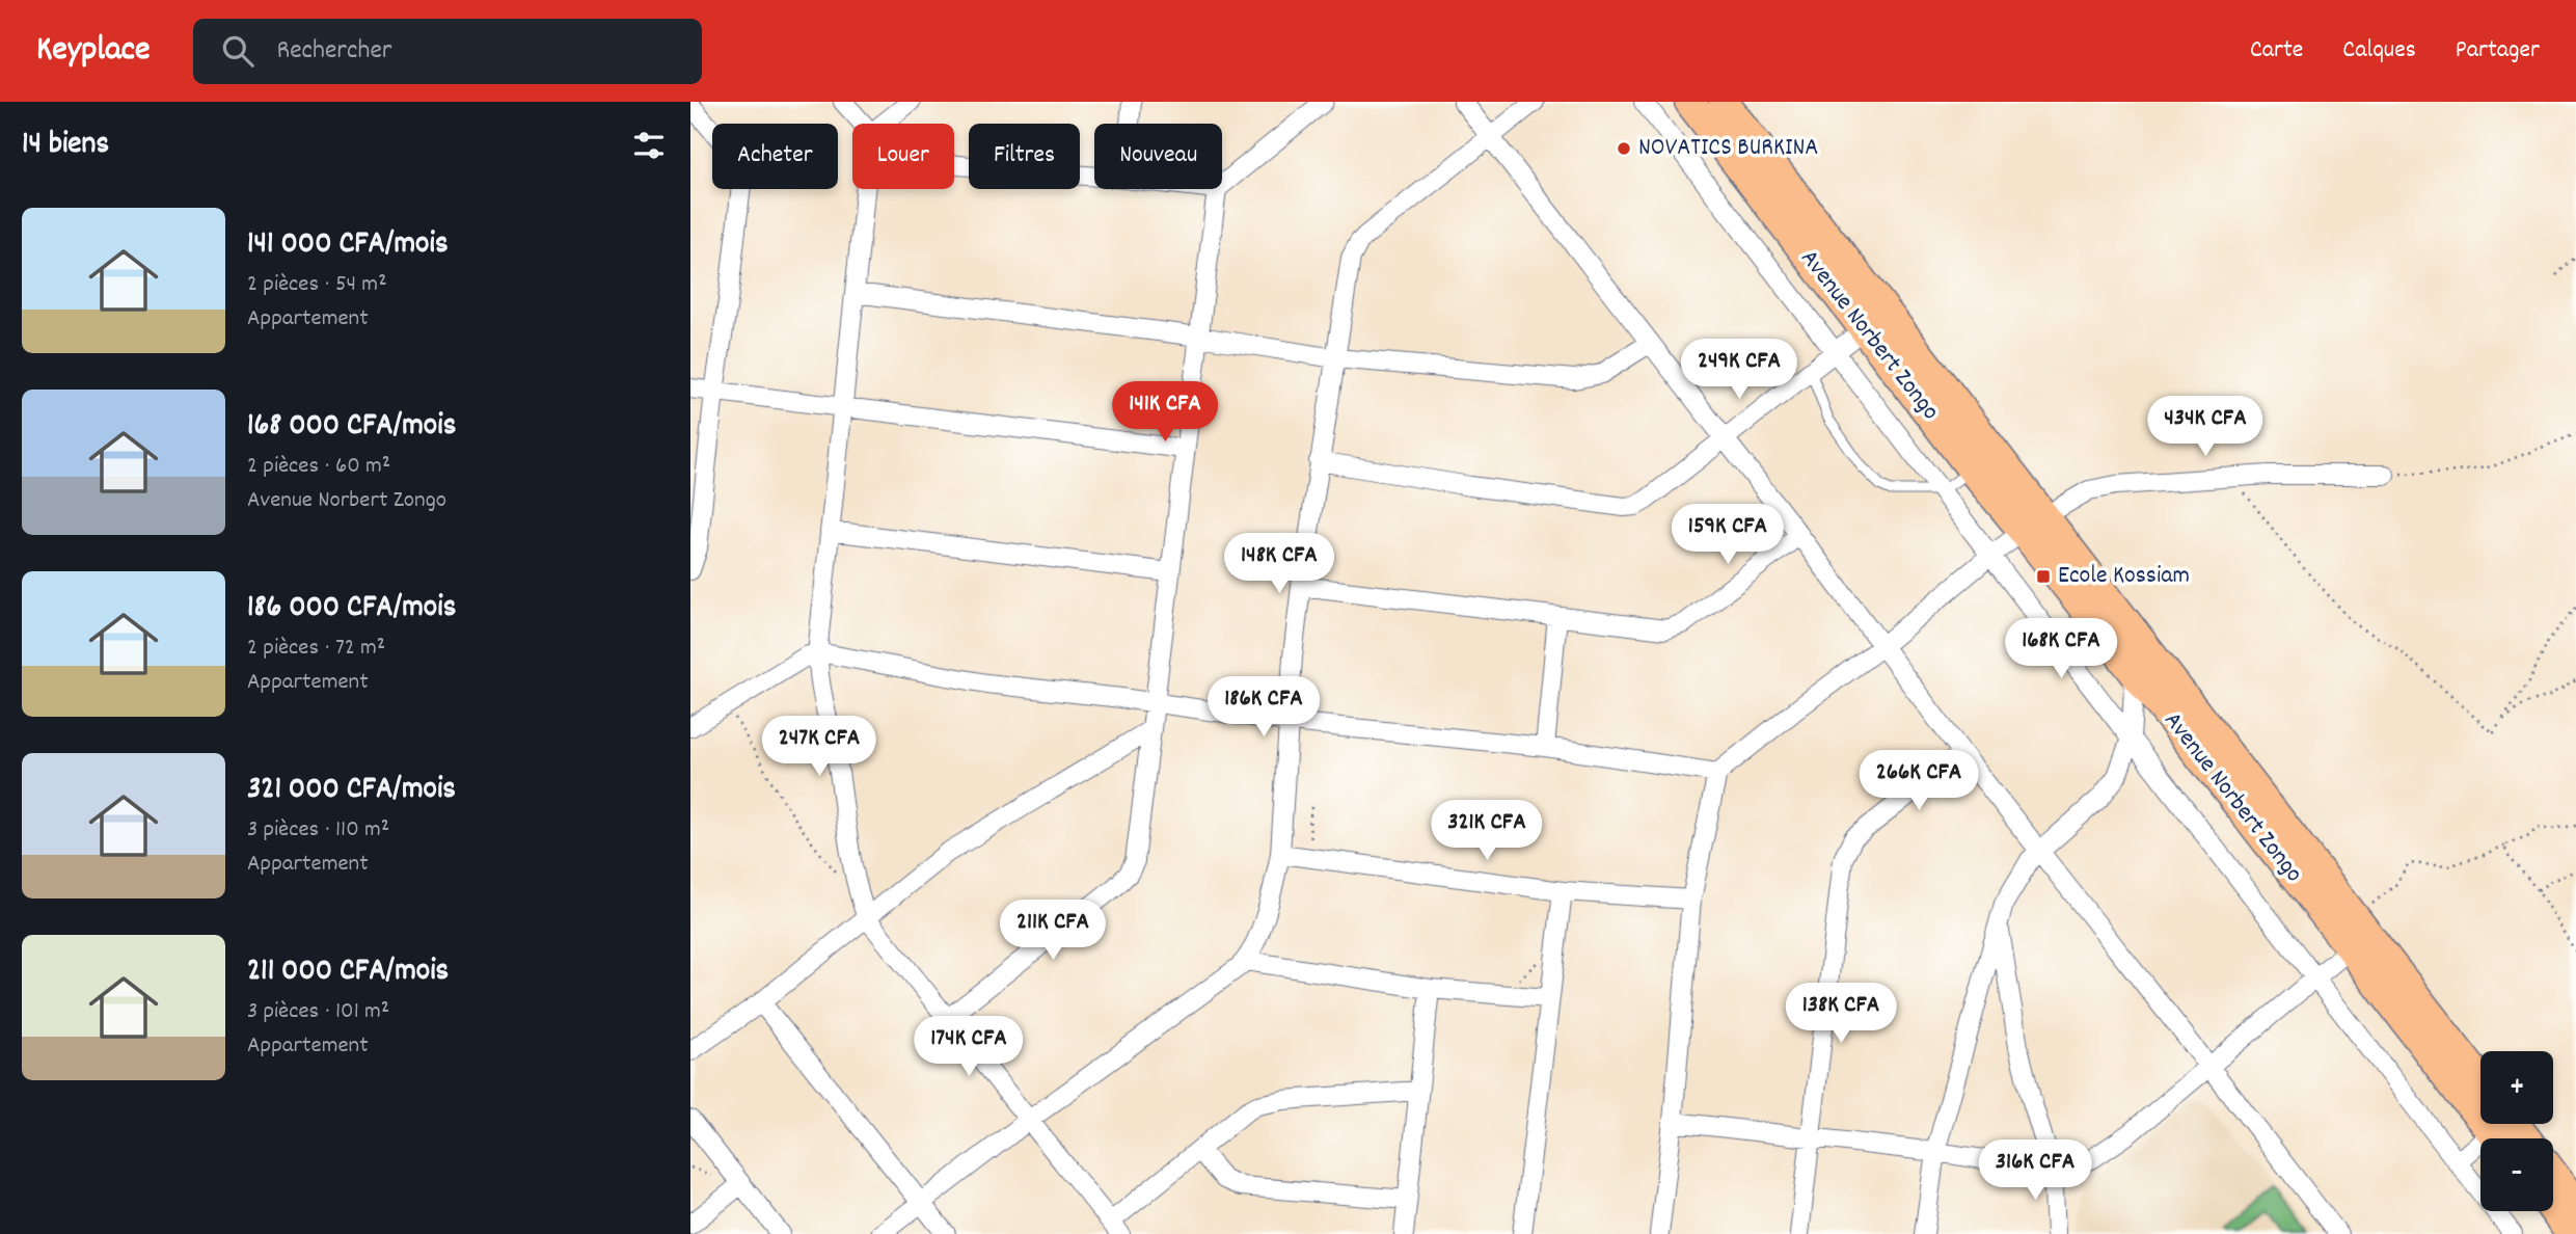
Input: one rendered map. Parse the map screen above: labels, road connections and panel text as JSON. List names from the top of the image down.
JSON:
{
  "streets": {
    "main road": ["Avenue Norbert Zongo"]
  },
  "places": {
    "other": ["NOVATICS BURKINA"],
    "transit": ["Ecole Kossiam"]
  },
  "page": {
    "header": "Keyplace",
    "search": "Rechercher",
    "nav": ["Carte", "Calques", "Partager"],
    "heading": "14 biens",
    "chip": [
      "Acheter",
      "Louer",
      "Filtres",
      "Nouveau"
    ],
    "list": [
      {
        "name": "141 000 CFA/mois",
        "note": "2 pièces · 54 m² · Appartement"
      },
      {
        "name": "168 000 CFA/mois",
        "note": "2 pièces · 60 m² · Avenue Norbert Zongo"
      },
      {
        "name": "186 000 CFA/mois",
        "note": "2 pièces · 72 m² · Appartement"
      },
      {
        "name": "321 000 CFA/mois",
        "note": "3 pièces · 110 m² · Appartement"
      },
      {
        "name": "211 000 CFA/mois",
        "note": "3 pièces · 101 m² · Appartement"
      }
    ],
    "price": [
      "249K CFA",
      "141K CFA",
      "434K CFA",
      "159K CFA",
      "148K CFA",
      "168K CFA",
      "186K CFA",
      "247K CFA",
      "266K CFA",
      "321K CFA",
      "211K CFA",
      "138K CFA",
      "174K CFA",
      "316K CFA"
    ],
    "map_buttons": ["+", "−"]
  }
}
